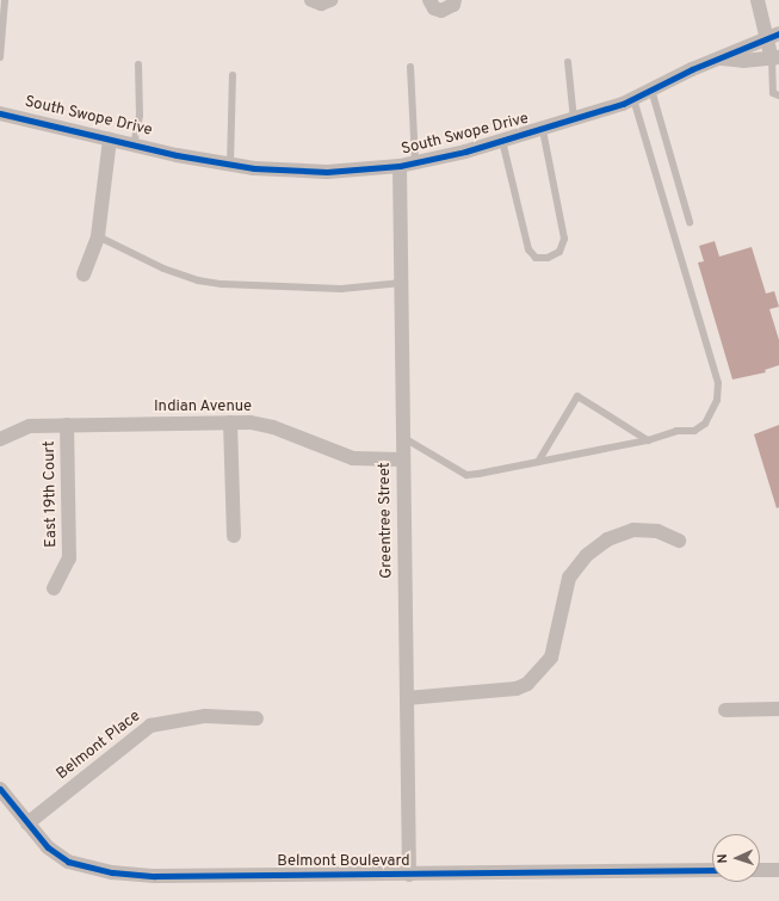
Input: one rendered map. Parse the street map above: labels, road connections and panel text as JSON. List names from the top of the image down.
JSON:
{
  "streets": {
    "street": [
      "South Swope Drive",
      "Indian Avenue",
      "East 19th Court",
      "Greentree Street",
      "Belmont Place",
      "Belmont Boulevard"
    ]
  },
  "crossings": [
    ["South Swope Drive", "Greentree Street"],
    ["Indian Avenue", "East 19th Court"],
    ["Indian Avenue", "Greentree Street"],
    ["Greentree Street", "Belmont Boulevard"],
    ["Belmont Place", "Belmont Boulevard"]
  ],
  "north": "left"
}
